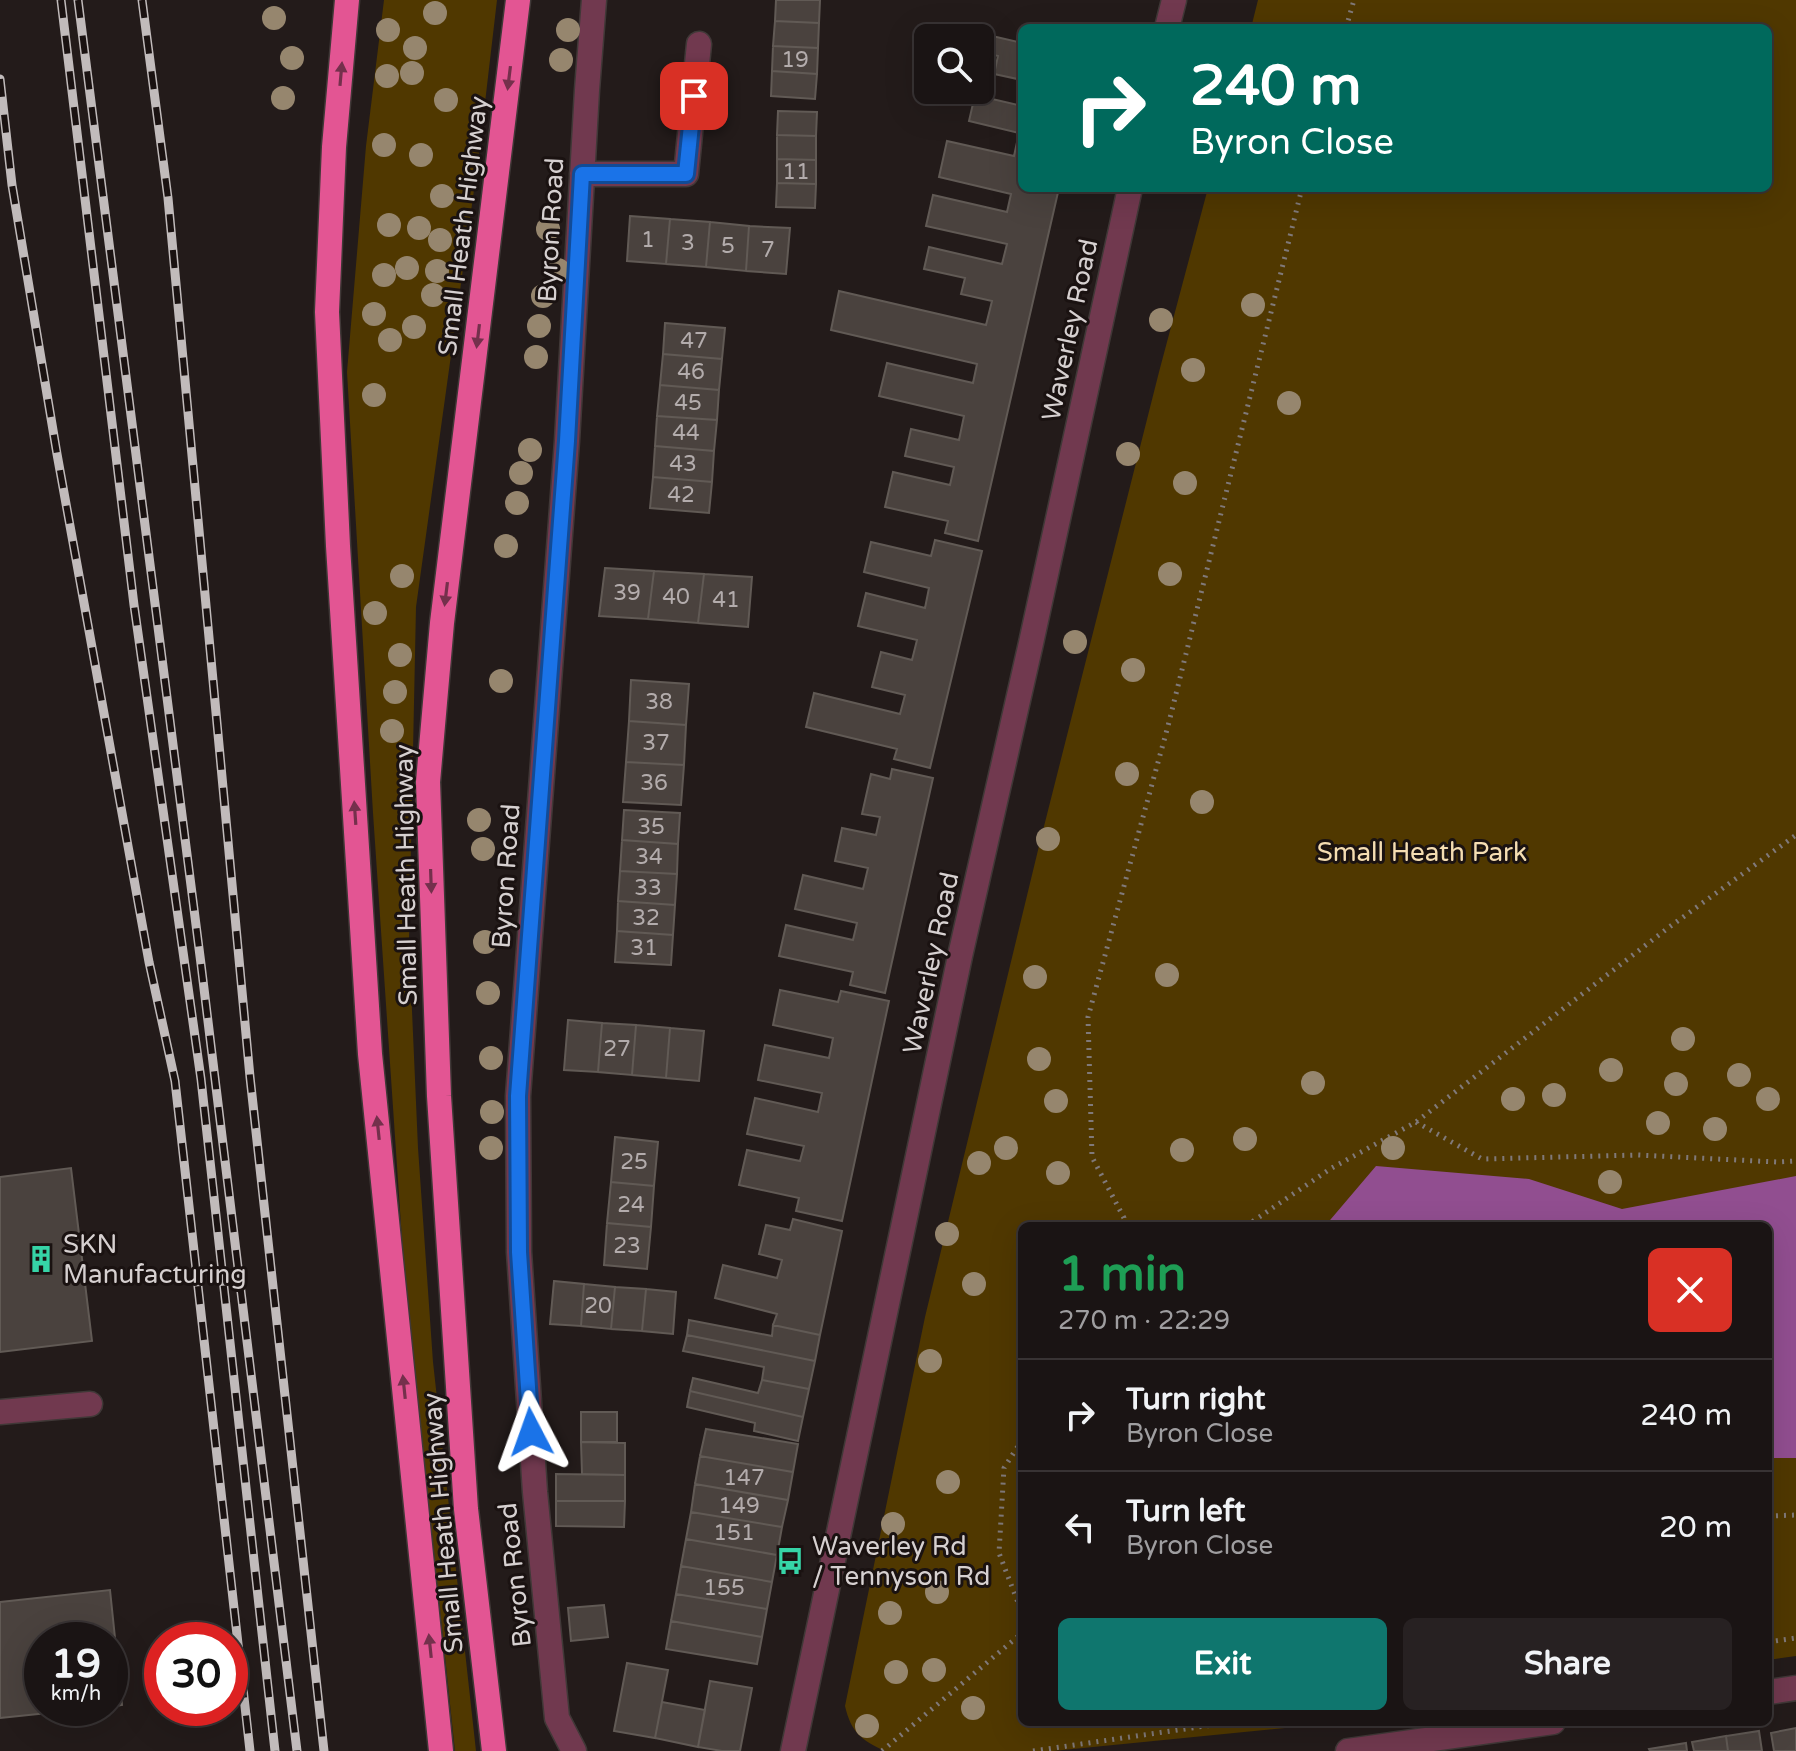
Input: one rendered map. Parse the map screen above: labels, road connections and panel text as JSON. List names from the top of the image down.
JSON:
{
  "streets": {
    "highway": ["Small Heath Highway"],
    "street": ["Byron Road", "Waverley Road"]
  },
  "parks": ["Small Heath Park"],
  "places": {
    "building": ["SKN Manufacturing"],
    "bus stop": ["Waverley Rd / Tennyson Rd"]
  },
  "house_numbers": [
    "19",
    "11",
    "1",
    "3",
    "5",
    "7",
    "47",
    "46",
    "45",
    "44",
    "43",
    "42",
    "39",
    "40",
    "41",
    "38",
    "37",
    "36",
    "35",
    "34",
    "33",
    "32",
    "31",
    "27",
    "25",
    "24",
    "23",
    "20",
    "147",
    "149",
    "151",
    "155"
  ],
  "page": {
    "turn": ["240 m", "Byron Close"],
    "heading": ["1 min", "270 m · 22:29"],
    "list": [
      {
        "name": "Turn right",
        "note": "Byron Close",
        "value": "240 m"
      },
      {
        "name": "Turn left",
        "note": "Byron Close",
        "value": "20 m"
      }
    ],
    "buttons": ["Exit", "Share"],
    "speed": "19 km/h",
    "limit": "30"
  }
}
